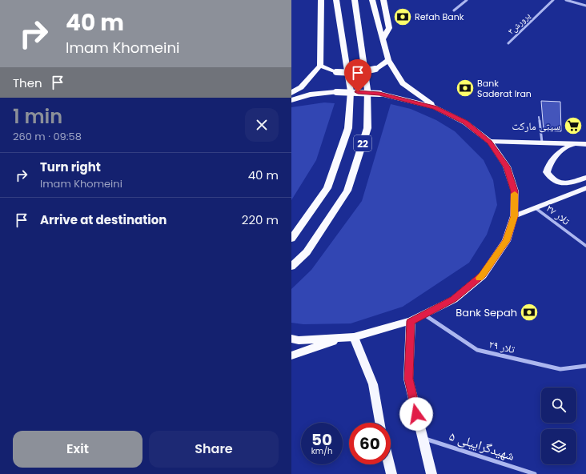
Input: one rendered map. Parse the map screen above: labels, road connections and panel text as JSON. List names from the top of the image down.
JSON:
{
  "streets": {
    "highway": ["22"],
    "street": [
      "پرورش۳",
      "تلار ۲۷",
      "تلار ۲۹",
      "شهیدگراییلی ۵"
    ]
  },
  "places": {
    "bank": ["Refah Bank", "Bank Saderat Iran", "Bank Sepah"],
    "supermarket": ["سیتی مارکت"]
  },
  "page": {
    "turn": ["40 m", "Imam Khomeini"],
    "then": "Then",
    "heading": ["1 min", "260 m · 09:58"],
    "list": [
      {
        "name": "Turn right",
        "note": "Imam Khomeini",
        "value": "40 m"
      },
      {
        "name": "Arrive at destination",
        "value": "220 m"
      }
    ],
    "speed": "50 km/h",
    "limit": "60",
    "buttons": ["Exit", "Share"]
  }
}
